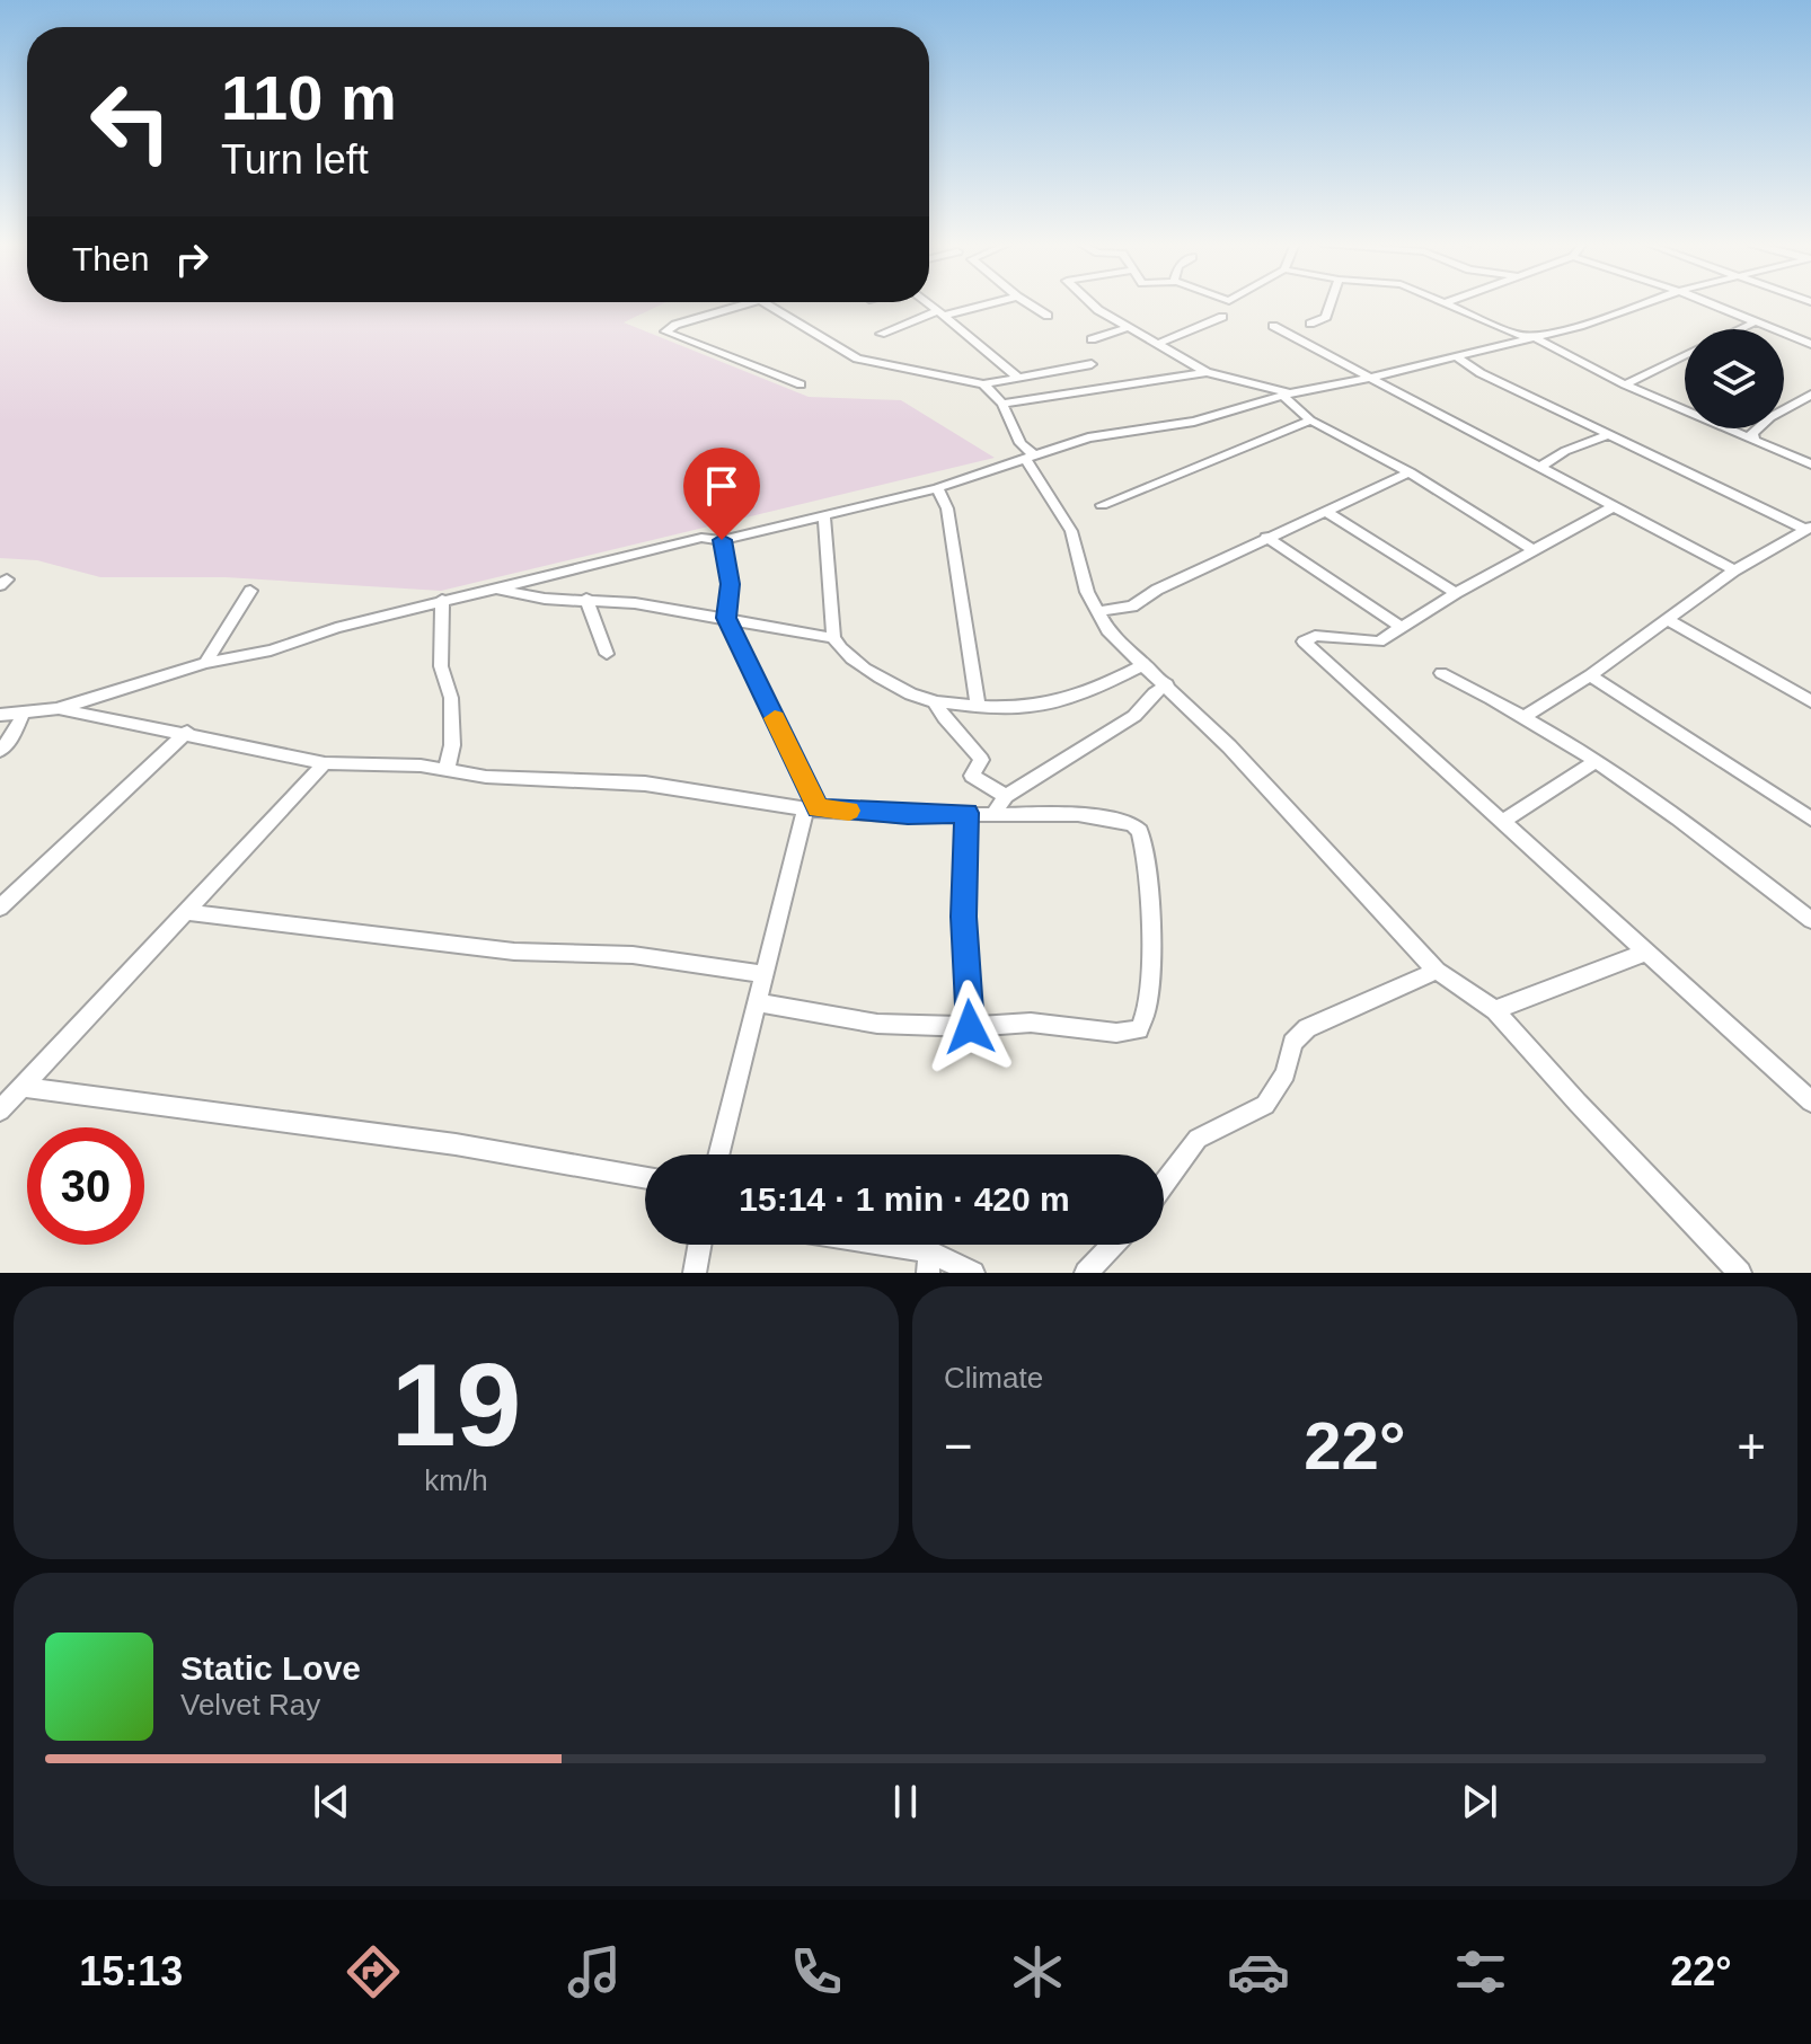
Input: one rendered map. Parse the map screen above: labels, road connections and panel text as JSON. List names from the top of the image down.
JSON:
{
  "page": {
    "turn": ["110 m", "Turn left"],
    "then": "Then",
    "limit": "30",
    "trip": "15:14 · 1 min · 420 m",
    "tile": [
      ["19", "km/h"],
      "Climate"
    ],
    "heat": ["−", "22°", "+"],
    "song": ["Static Love", "Velvet Ray"],
    "tabs": ["15:13", "22°"]
  }
}
